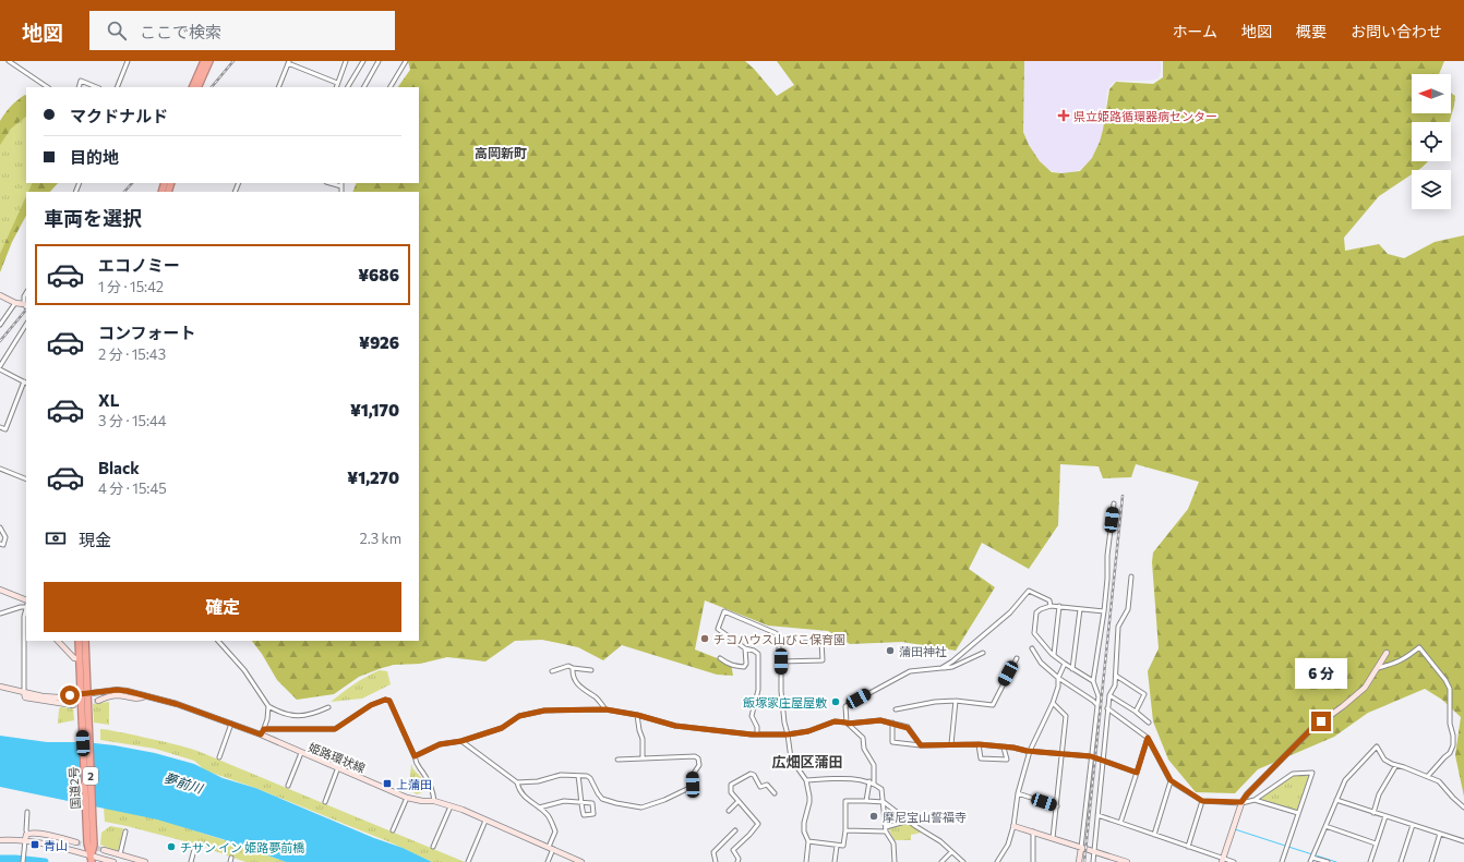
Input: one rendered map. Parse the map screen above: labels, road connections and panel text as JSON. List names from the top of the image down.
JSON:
{
  "streets": {
    "highway": ["2", "国道2号"],
    "street": ["姫路環状線"]
  },
  "crossings": [
    ["姫路環状線", "国道2号"]
  ],
  "districts": ["高岡新町", "広畑区蒲田"],
  "water": ["夢前川"],
  "places": {
    "health": ["県立姫路循環器病センター"],
    "other": [
      "チコハウス山びこ保育園",
      "蒲田神社",
      "飯塚家庄屋屋敷",
      "摩尼宝山誓福寺",
      "チサン イン 姫路夢前橋"
    ],
    "transit": ["上蒲田", "青山"]
  },
  "north": "left",
  "page": {
    "header": "地図",
    "search": "ここで検索",
    "nav": [
      "ホーム",
      "地図",
      "概要",
      "お問い合わせ"
    ],
    "banner": ["マクドナルド", "目的地"],
    "heading": "車両を選択",
    "list": [
      {
        "name": "エコノミー",
        "note": "1 分 · 15:42",
        "value": "¥686"
      },
      {
        "name": "コンフォート",
        "note": "2 分 · 15:43",
        "value": "¥926"
      },
      {
        "name": "XL",
        "note": "3 分 · 15:44",
        "value": "¥1,170"
      },
      {
        "name": "Black",
        "note": "4 分 · 15:45",
        "value": "¥1,270"
      }
    ],
    "pay": ["現金", "2.3 km"],
    "buttons": "確定",
    "bubble": "6 分"
  }
}
